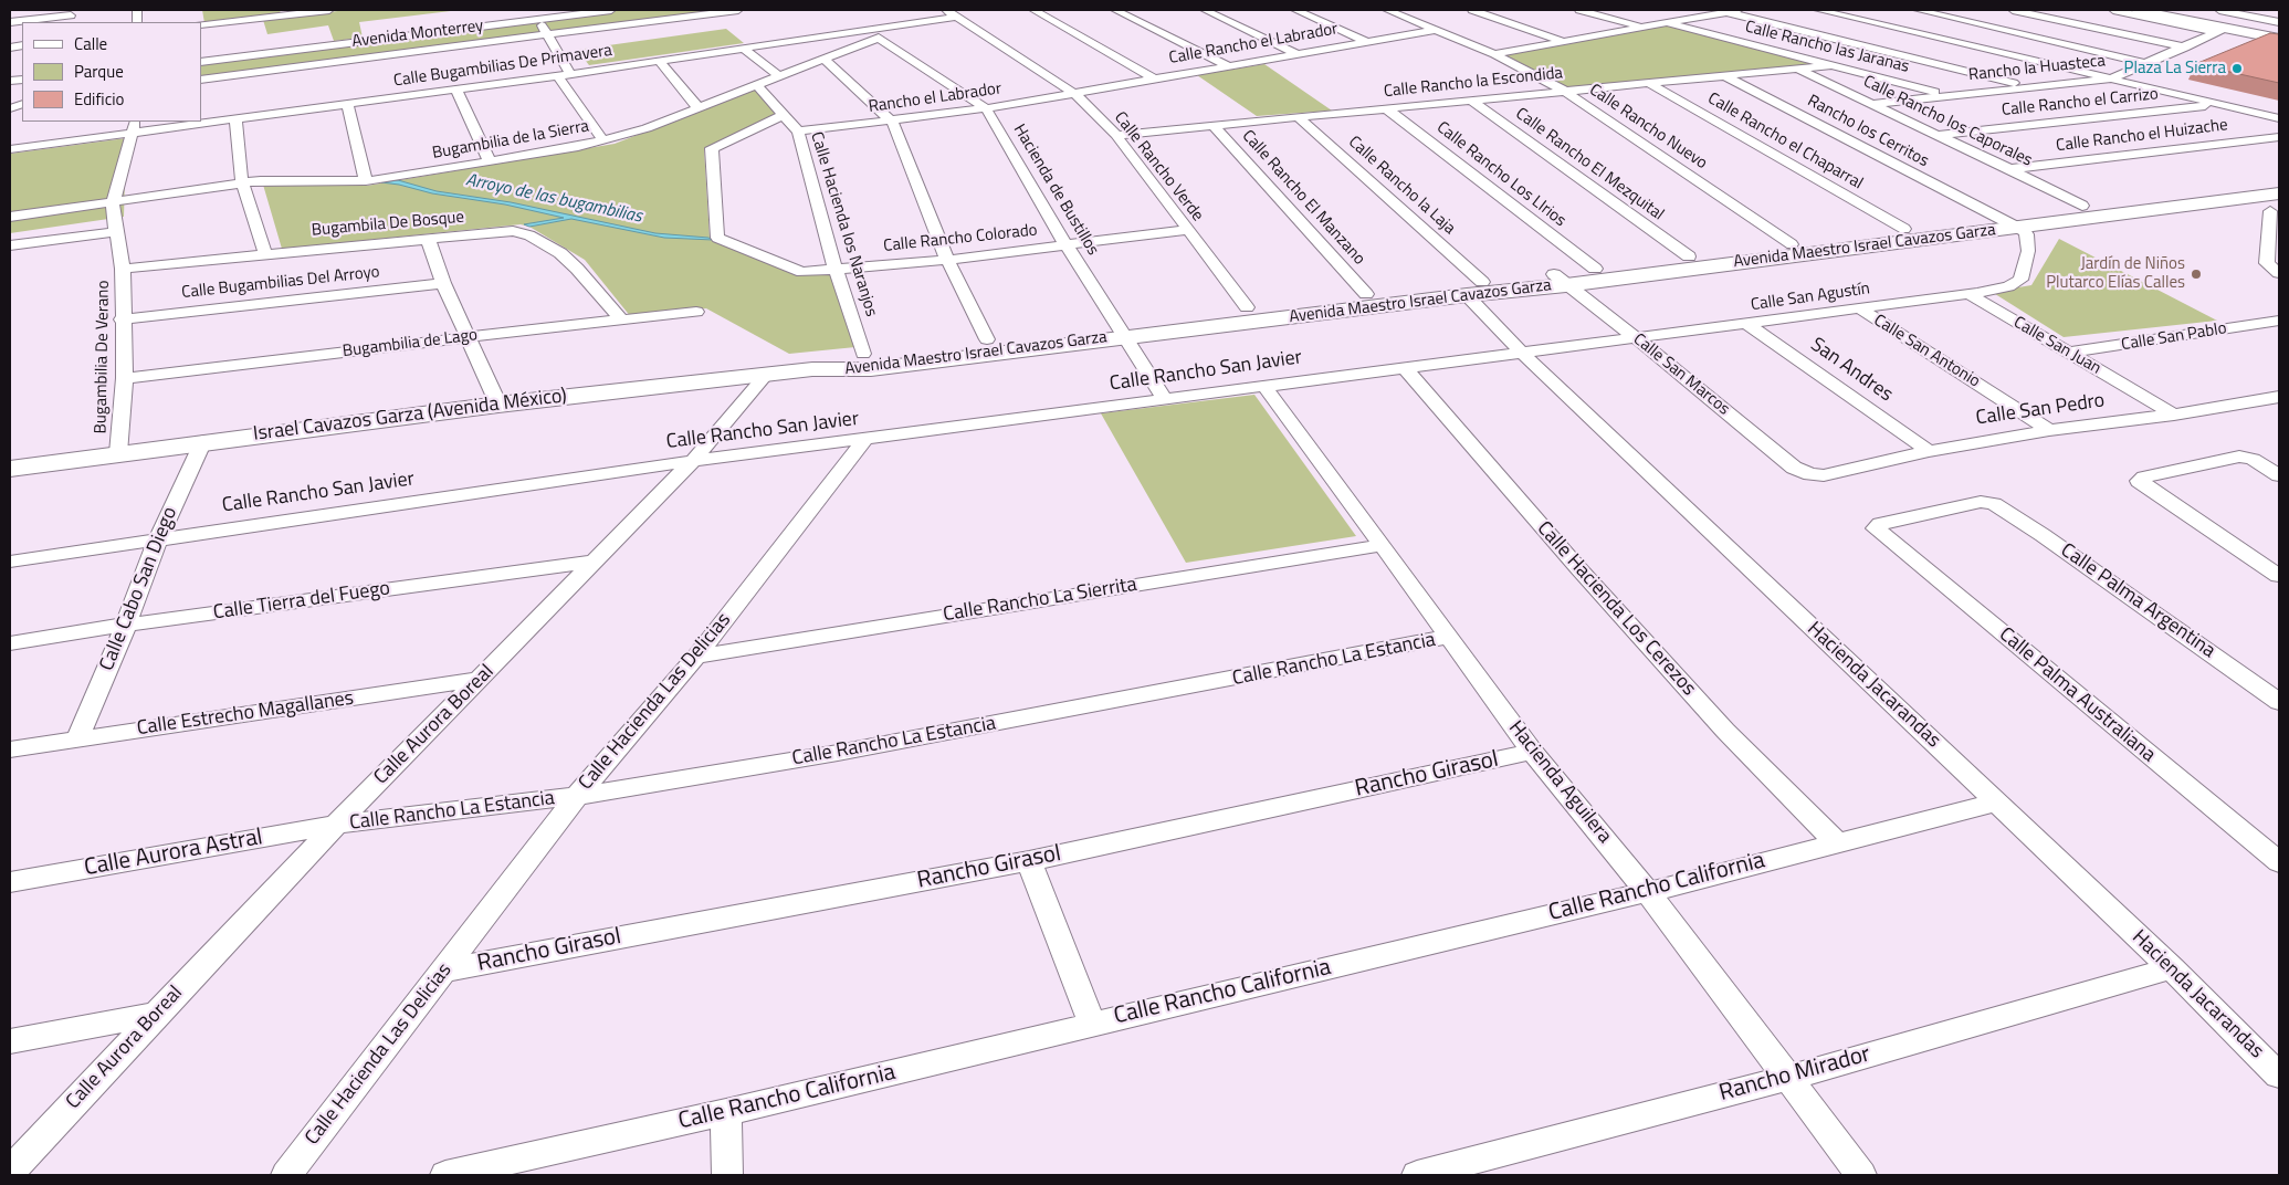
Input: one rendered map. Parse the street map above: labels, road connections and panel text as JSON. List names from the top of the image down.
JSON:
{
  "streets": {
    "street": [
      "Avenida Monterrey",
      "Calle Rancho el Labrador",
      "Calle Rancho las Jaranas",
      "Calle Bugambilias De Primavera",
      "Rancho la Huasteca",
      "Calle Rancho la Escondida",
      "Rancho el Labrador",
      "Calle Rancho el Carrizo",
      "Calle Rancho los Caporales",
      "Calle Rancho Nuevo",
      "Rancho los Cerritos",
      "Calle Rancho el Huizache",
      "Bugambilia de la Sierra",
      "Calle Rancho el Chaparral",
      "Calle Rancho El Mezquital",
      "Calle Rancho Verde",
      "Calle Rancho Los LIrios",
      "Calle Rancho la Laja",
      "Hacienda de Bustillos",
      "Calle Rancho El Manzano",
      "Bugambila De Bosque",
      "Calle Hacienda los Naranjos",
      "Calle Rancho Colorado",
      "Avenida Maestro Israel Cavazos Garza",
      "Calle Bugambilias Del Arroyo",
      "Calle San Agustín",
      "Calle San Pablo",
      "Bugambilia de Lago",
      "Calle San Juan",
      "Calle San Antonio",
      "Bugambilia De Verano",
      "San Andres",
      "Calle Rancho San Javier",
      "Calle San Marcos",
      "Calle San Pedro",
      "Israel Cavazos Garza (Avenida México)",
      "Calle Cabo San Diego",
      "Calle Rancho La Sierrita",
      "Calle Tierra del Fuego",
      "Calle Palma Argentina",
      "Calle Hacienda Los Cerezos",
      "Calle Rancho La Estancia",
      "Hacienda Jacarandas",
      "Calle Palma Australiana",
      "Calle Hacienda Las Delicias",
      "Calle Estrecho Magallanes",
      "Calle Aurora Boreal",
      "Rancho Girasol",
      "Hacienda Aguilera",
      "Calle Aurora Astral",
      "Calle Rancho California",
      "Rancho Mirador"
    ]
  },
  "crossings": [
    ["Calle Rancho el Labrador", "Rancho el Labrador"],
    ["Calle Rancho el Labrador", "Calle Rancho Nuevo"],
    ["Calle Rancho el Labrador", "Calle Rancho Verde"],
    ["Calle Rancho las Jaranas", "Rancho la Huasteca"],
    ["Calle Rancho las Jaranas", "Calle Rancho la Escondida"],
    ["Calle Bugambilias De Primavera", "Bugambilia de la Sierra"],
    ["Calle Bugambilias De Primavera", "Calle Rancho Verde"],
    ["Calle Bugambilias De Primavera", "Bugambilia De Verano"],
    ["Rancho la Huasteca", "Calle Rancho los Caporales"],
    ["Calle Rancho la Escondida", "Calle Rancho los Caporales"],
    ["Calle Rancho la Escondida", "Calle Rancho Nuevo"],
    ["Calle Rancho la Escondida", "Rancho los Cerritos"],
    ["Calle Rancho la Escondida", "Calle Rancho el Chaparral"],
    ["Calle Rancho la Escondida", "Calle Rancho El Mezquital"],
    ["Calle Rancho la Escondida", "Calle Rancho Verde"],
    ["Calle Rancho la Escondida", "Calle Rancho Los LIrios"],
    ["Calle Rancho la Escondida", "Calle Rancho la Laja"],
    ["Calle Rancho la Escondida", "Calle Rancho El Manzano"],
    ["Rancho el Labrador", "Calle Rancho Verde"],
    ["Rancho el Labrador", "Hacienda de Bustillos"],
    ["Rancho el Labrador", "Calle Hacienda los Naranjos"],
    ["Calle Rancho el Carrizo", "Calle Rancho los Caporales"],
    ["Calle Rancho los Caporales", "Calle Rancho el Huizache"],
    ["Calle Rancho los Caporales", "Avenida Maestro Israel Cavazos Garza"],
    ["Calle Rancho Nuevo", "Avenida Maestro Israel Cavazos Garza"],
    ["Rancho los Cerritos", "Avenida Maestro Israel Cavazos Garza"],
    ["Bugambilia de la Sierra", "Hacienda de Bustillos"],
    ["Bugambilia de la Sierra", "Calle Hacienda los Naranjos"],
    ["Bugambilia de la Sierra", "Bugambilia De Verano"],
    ["Calle Rancho el Chaparral", "Avenida Maestro Israel Cavazos Garza"],
    ["Calle Rancho El Mezquital", "Avenida Maestro Israel Cavazos Garza"],
    ["Calle Rancho Verde", "Calle Rancho Colorado"],
    ["Calle Rancho Verde", "Avenida Maestro Israel Cavazos Garza"],
    ["Calle Rancho Los LIrios", "Avenida Maestro Israel Cavazos Garza"],
    ["Calle Rancho la Laja", "Avenida Maestro Israel Cavazos Garza"],
    ["Calle Rancho la Laja", "Hacienda Jacarandas"],
    ["Hacienda de Bustillos", "Calle Rancho Colorado"],
    ["Hacienda de Bustillos", "Avenida Maestro Israel Cavazos Garza"],
    ["Hacienda de Bustillos", "Calle Rancho San Javier"],
    ["Calle Rancho El Manzano", "Avenida Maestro Israel Cavazos Garza"],
    ["Bugambila De Bosque", "Bugambilia de Lago"],
    ["Bugambila De Bosque", "Bugambilia De Verano"],
    ["Calle Hacienda los Naranjos", "Calle Rancho Colorado"],
    ["Calle Hacienda los Naranjos", "Avenida Maestro Israel Cavazos Garza"],
    ["Avenida Maestro Israel Cavazos Garza", "Calle San Agustín"],
    ["Avenida Maestro Israel Cavazos Garza", "Calle San Marcos"],
    ["Avenida Maestro Israel Cavazos Garza", "Israel Cavazos Garza (Avenida México)"],
    ["Avenida Maestro Israel Cavazos Garza", "Hacienda Jacarandas"],
    ["Calle Bugambilias Del Arroyo", "Bugambilia De Verano"],
    ["Calle San Agustín", "Calle San Juan"],
    ["Calle San Agustín", "Calle San Antonio"],
    ["Calle San Agustín", "San Andres"],
    ["Calle San Agustín", "Calle Rancho San Javier"],
    ["Calle San Agustín", "Calle San Marcos"],
    ["Calle San Agustín", "Hacienda Jacarandas"],
    ["Calle San Pablo", "Calle San Juan"],
    ["Bugambilia de Lago", "Bugambilia De Verano"],
    ["Calle San Juan", "Calle San Pedro"],
    ["Calle San Antonio", "Calle San Pedro"],
    ["Bugambilia De Verano", "Israel Cavazos Garza (Avenida México)"],
    ["San Andres", "Calle San Pedro"],
    ["Calle Rancho San Javier", "Calle Cabo San Diego"],
    ["Calle Rancho San Javier", "Calle Hacienda Los Cerezos"],
    ["Calle Rancho San Javier", "Hacienda Jacarandas"],
    ["Calle Rancho San Javier", "Calle Hacienda Las Delicias"],
    ["Calle Rancho San Javier", "Calle Aurora Boreal"],
    ["Calle Rancho San Javier", "Hacienda Aguilera"],
    ["Calle San Marcos", "Calle San Pedro"],
    ["Israel Cavazos Garza (Avenida México)", "Calle Cabo San Diego"],
    ["Israel Cavazos Garza (Avenida México)", "Calle Aurora Boreal"],
    ["Calle Cabo San Diego", "Calle Tierra del Fuego"],
    ["Calle Cabo San Diego", "Calle Estrecho Magallanes"],
    ["Calle Rancho La Sierrita", "Calle Hacienda Las Delicias"],
    ["Calle Rancho La Sierrita", "Hacienda Aguilera"],
    ["Calle Tierra del Fuego", "Calle Aurora Boreal"],
    ["Calle Palma Argentina", "Calle Palma Australiana"],
    ["Calle Hacienda Los Cerezos", "Calle Rancho California"],
    ["Calle Rancho La Estancia", "Calle Hacienda Las Delicias"],
    ["Calle Rancho La Estancia", "Calle Aurora Boreal"],
    ["Calle Rancho La Estancia", "Hacienda Aguilera"],
    ["Calle Rancho La Estancia", "Calle Aurora Astral"],
    ["Hacienda Jacarandas", "Calle Rancho California"],
    ["Hacienda Jacarandas", "Rancho Mirador"],
    ["Calle Hacienda Las Delicias", "Rancho Girasol"],
    ["Calle Estrecho Magallanes", "Calle Aurora Boreal"],
    ["Calle Aurora Boreal", "Calle Aurora Astral"],
    ["Rancho Girasol", "Hacienda Aguilera"],
    ["Hacienda Aguilera", "Calle Rancho California"],
    ["Hacienda Aguilera", "Rancho Mirador"]
  ],
  "water": ["Arroyo de las bugambilias"],
  "places": ["Plaza La Sierra", "Jardín de Niños Plutarco Elías Calles"],
  "legend": ["Calle", "Parque", "Edificio"]
}
